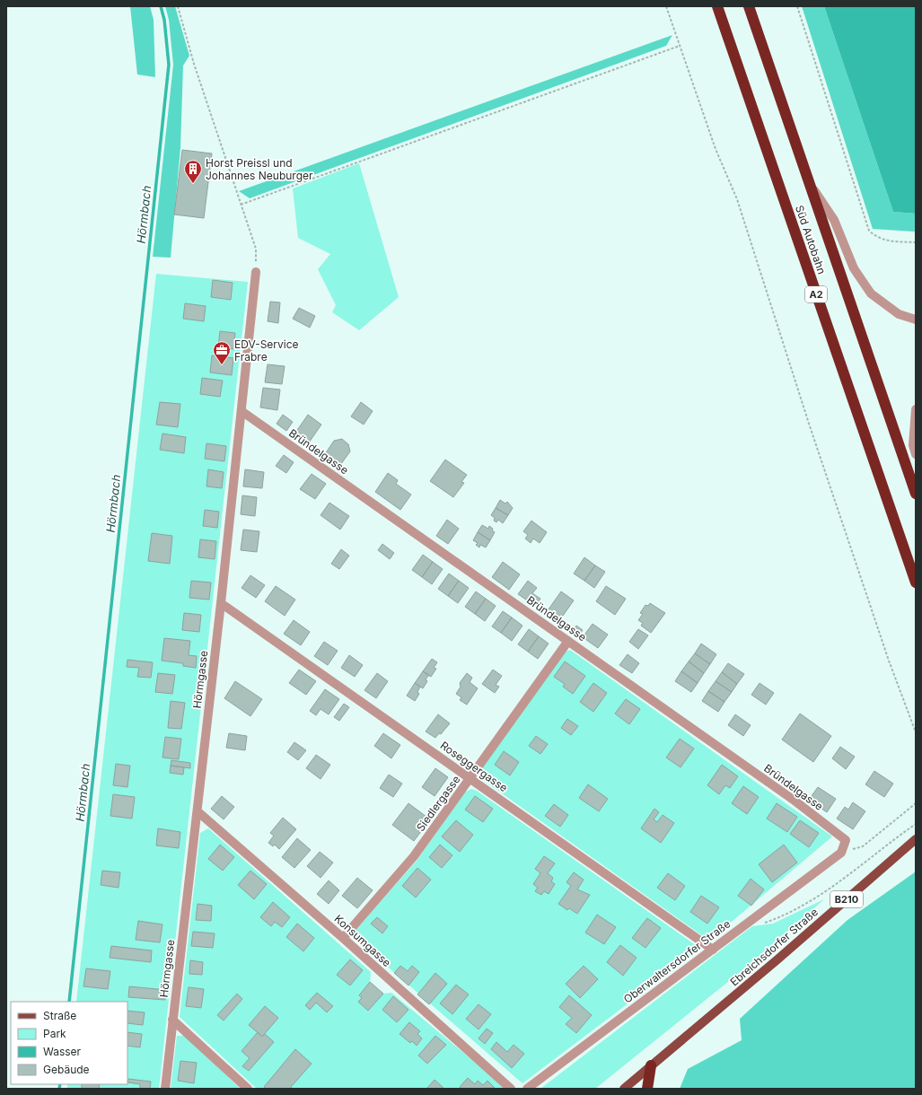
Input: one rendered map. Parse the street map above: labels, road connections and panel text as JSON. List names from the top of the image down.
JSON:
{
  "streets": {
    "highway": ["Süd Autobahn", "A2"],
    "main road": ["B210", "Ebreichsdorfer Straße"],
    "street": [
      "Bründelgasse",
      "Hörmgasse",
      "Roseggergasse",
      "Siedlergasse",
      "Konsumgasse",
      "Oberwaltersdorfer Straße"
    ]
  },
  "crossings": [
    ["Bründelgasse", "Hörmgasse"],
    ["Bründelgasse", "Siedlergasse"],
    ["Bründelgasse", "Oberwaltersdorfer Straße"],
    ["Hörmgasse", "Roseggergasse"],
    ["Hörmgasse", "Konsumgasse"],
    ["Roseggergasse", "Siedlergasse"],
    ["Roseggergasse", "Oberwaltersdorfer Straße"],
    ["Siedlergasse", "Konsumgasse"],
    ["B210", "Ebreichsdorfer Straße"]
  ],
  "water": ["Hörmbach"],
  "places": {
    "building": ["Horst Preissl und Johannes Neuburger"],
    "office": ["EDV-Service Frabre"]
  },
  "legend": [
    "Straße",
    "Park",
    "Wasser",
    "Gebäude"
  ]
}
